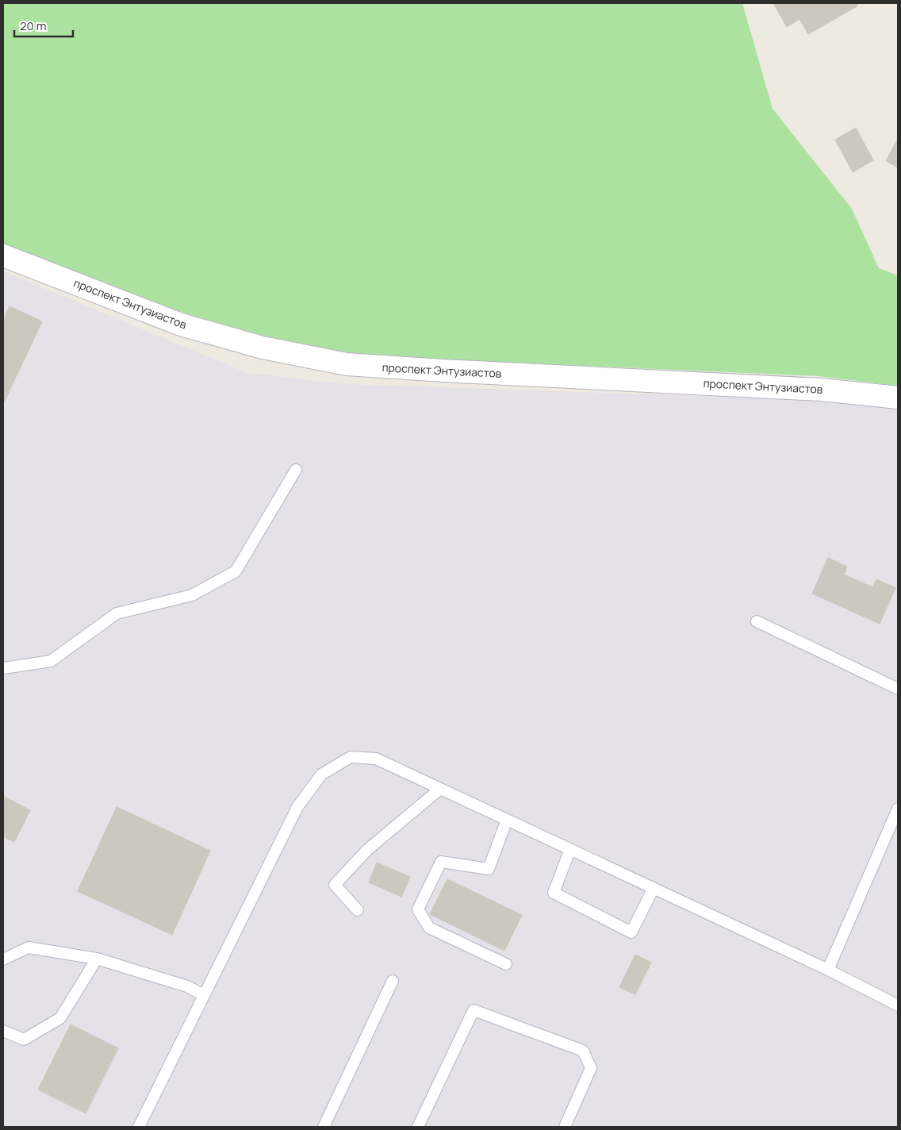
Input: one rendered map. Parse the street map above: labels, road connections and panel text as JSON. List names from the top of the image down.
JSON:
{
  "streets": {
    "street": ["проспект Энтузиастов"]
  },
  "scale_bar": "20 m"
}
